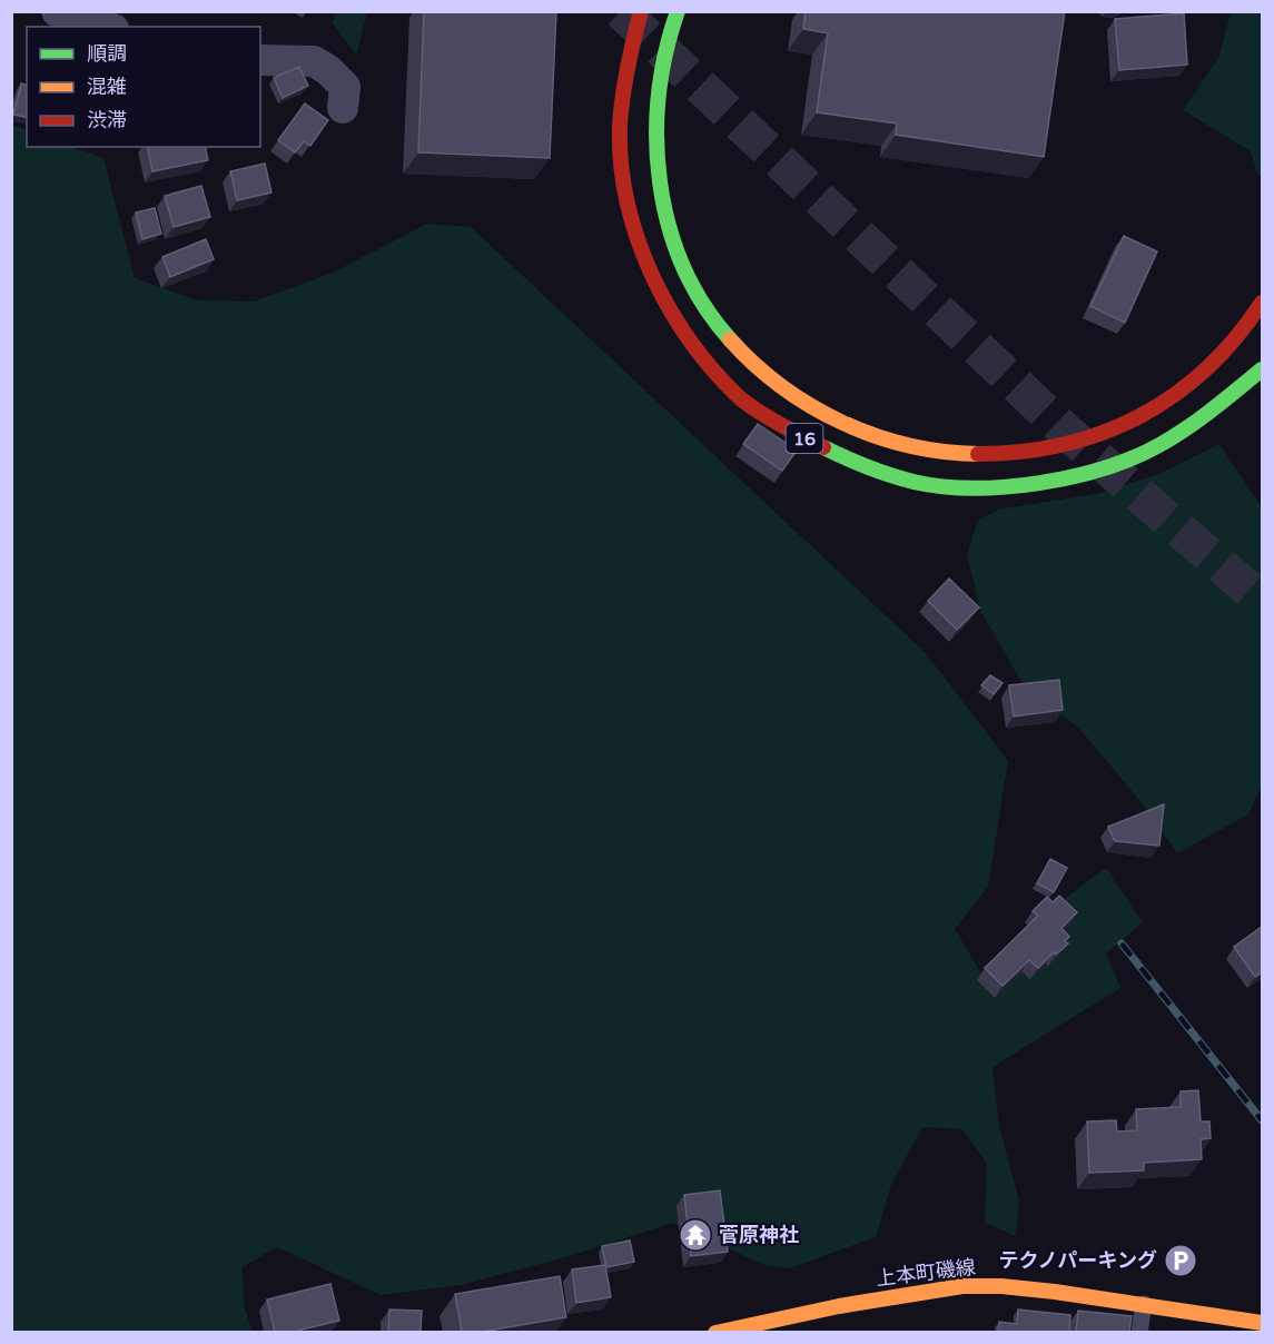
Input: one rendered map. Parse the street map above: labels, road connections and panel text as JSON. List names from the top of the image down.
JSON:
{
  "streets": {
    "main road": ["16", "上本町磯線"]
  },
  "places": {
    "temple": ["菅原神社"],
    "parking": ["テクノパーキング"]
  },
  "legend": ["順調", "混雑", "渋滞"]
}
